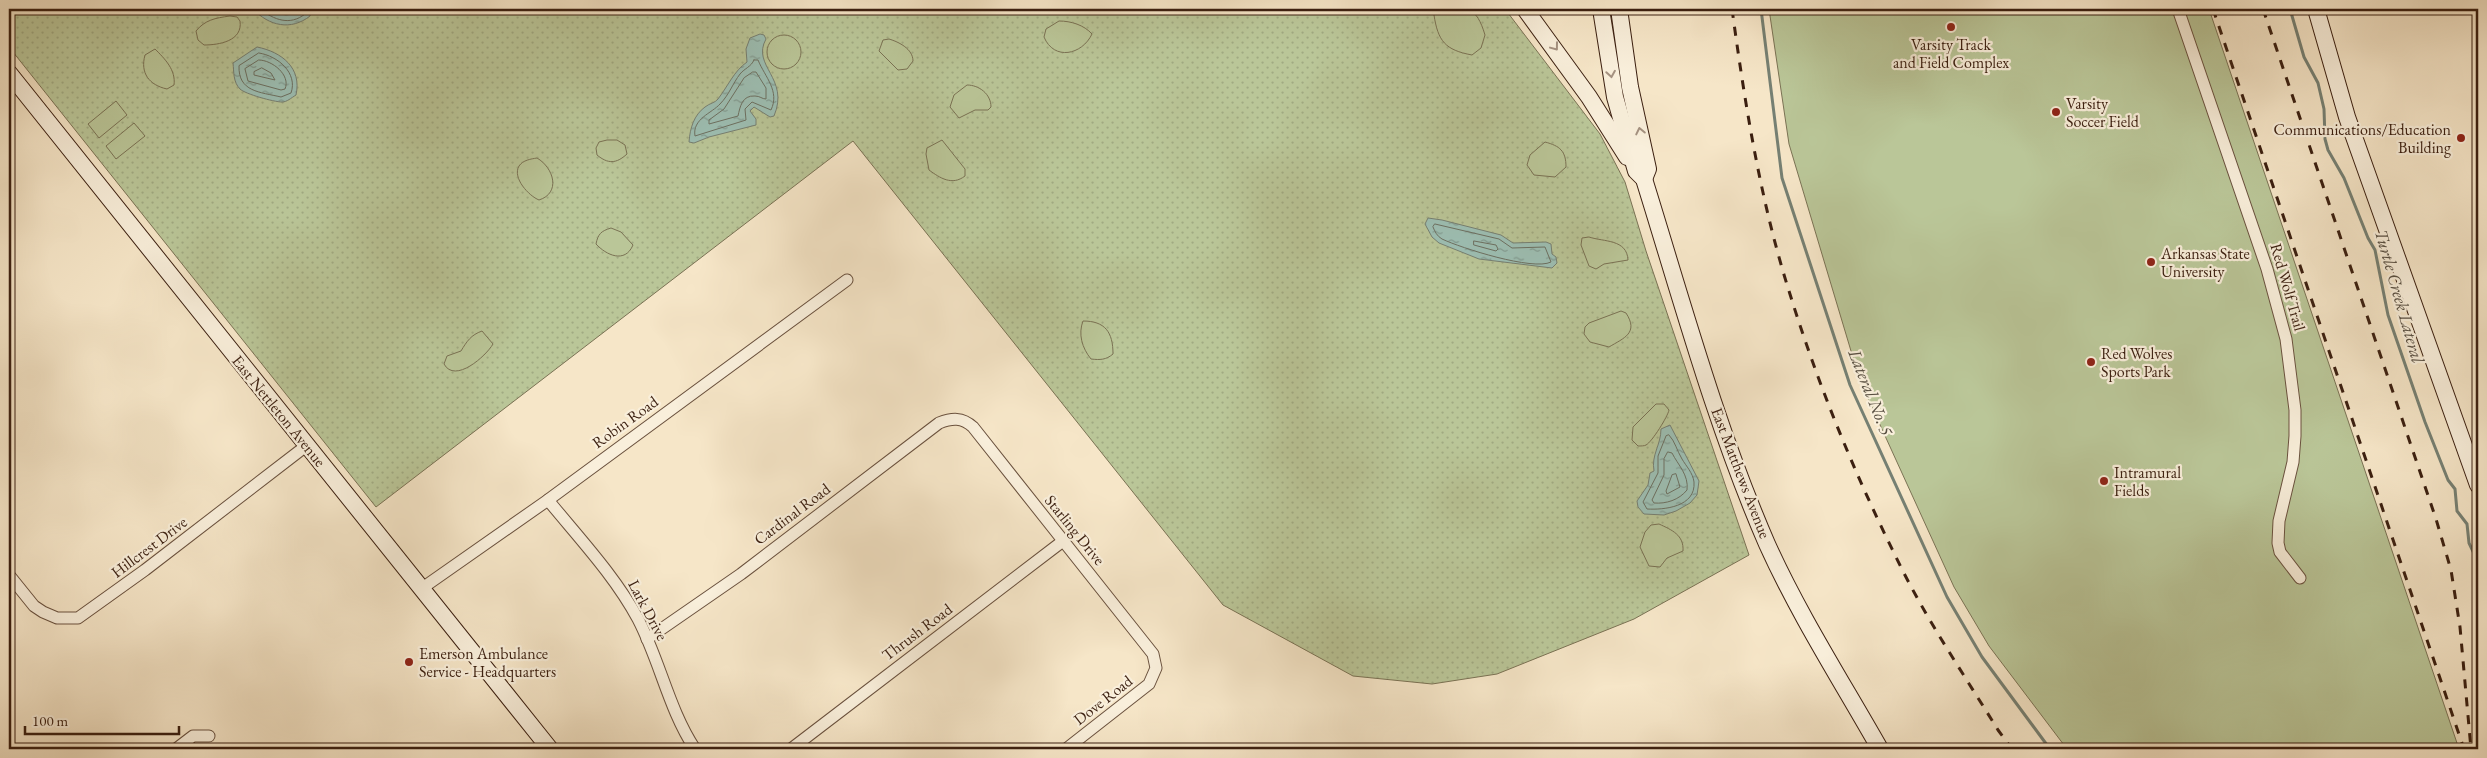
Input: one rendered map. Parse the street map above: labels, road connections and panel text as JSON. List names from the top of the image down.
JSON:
{
  "streets": {
    "street": [
      "Red Wolf Trail",
      "East Nettleton Avenue",
      "Robin Road",
      "East Matthews Avenue",
      "Cardinal Road",
      "Starling Drive",
      "Hillcrest Drive",
      "Lark Drive",
      "Thrush Road",
      "Dove Road"
    ]
  },
  "crossings": [
    ["East Nettleton Avenue", "Robin Road"],
    ["East Nettleton Avenue", "Hillcrest Drive"],
    ["Robin Road", "Lark Drive"],
    ["Cardinal Road", "Starling Drive"],
    ["Cardinal Road", "Lark Drive"],
    ["Starling Drive", "Thrush Road"],
    ["Starling Drive", "Dove Road"]
  ],
  "water": ["Turtle Creek Lateral", "Lateral No. 5"],
  "places": [
    "Varsity Track and Field Complex",
    "Varsity Soccer Field",
    "Communications/Education Building",
    "Arkansas State University",
    "Red Wolves Sports Park",
    "Intramural Fields",
    "Emerson Ambulance Service - Headquarters"
  ],
  "scale_bar": "100 m"
}
